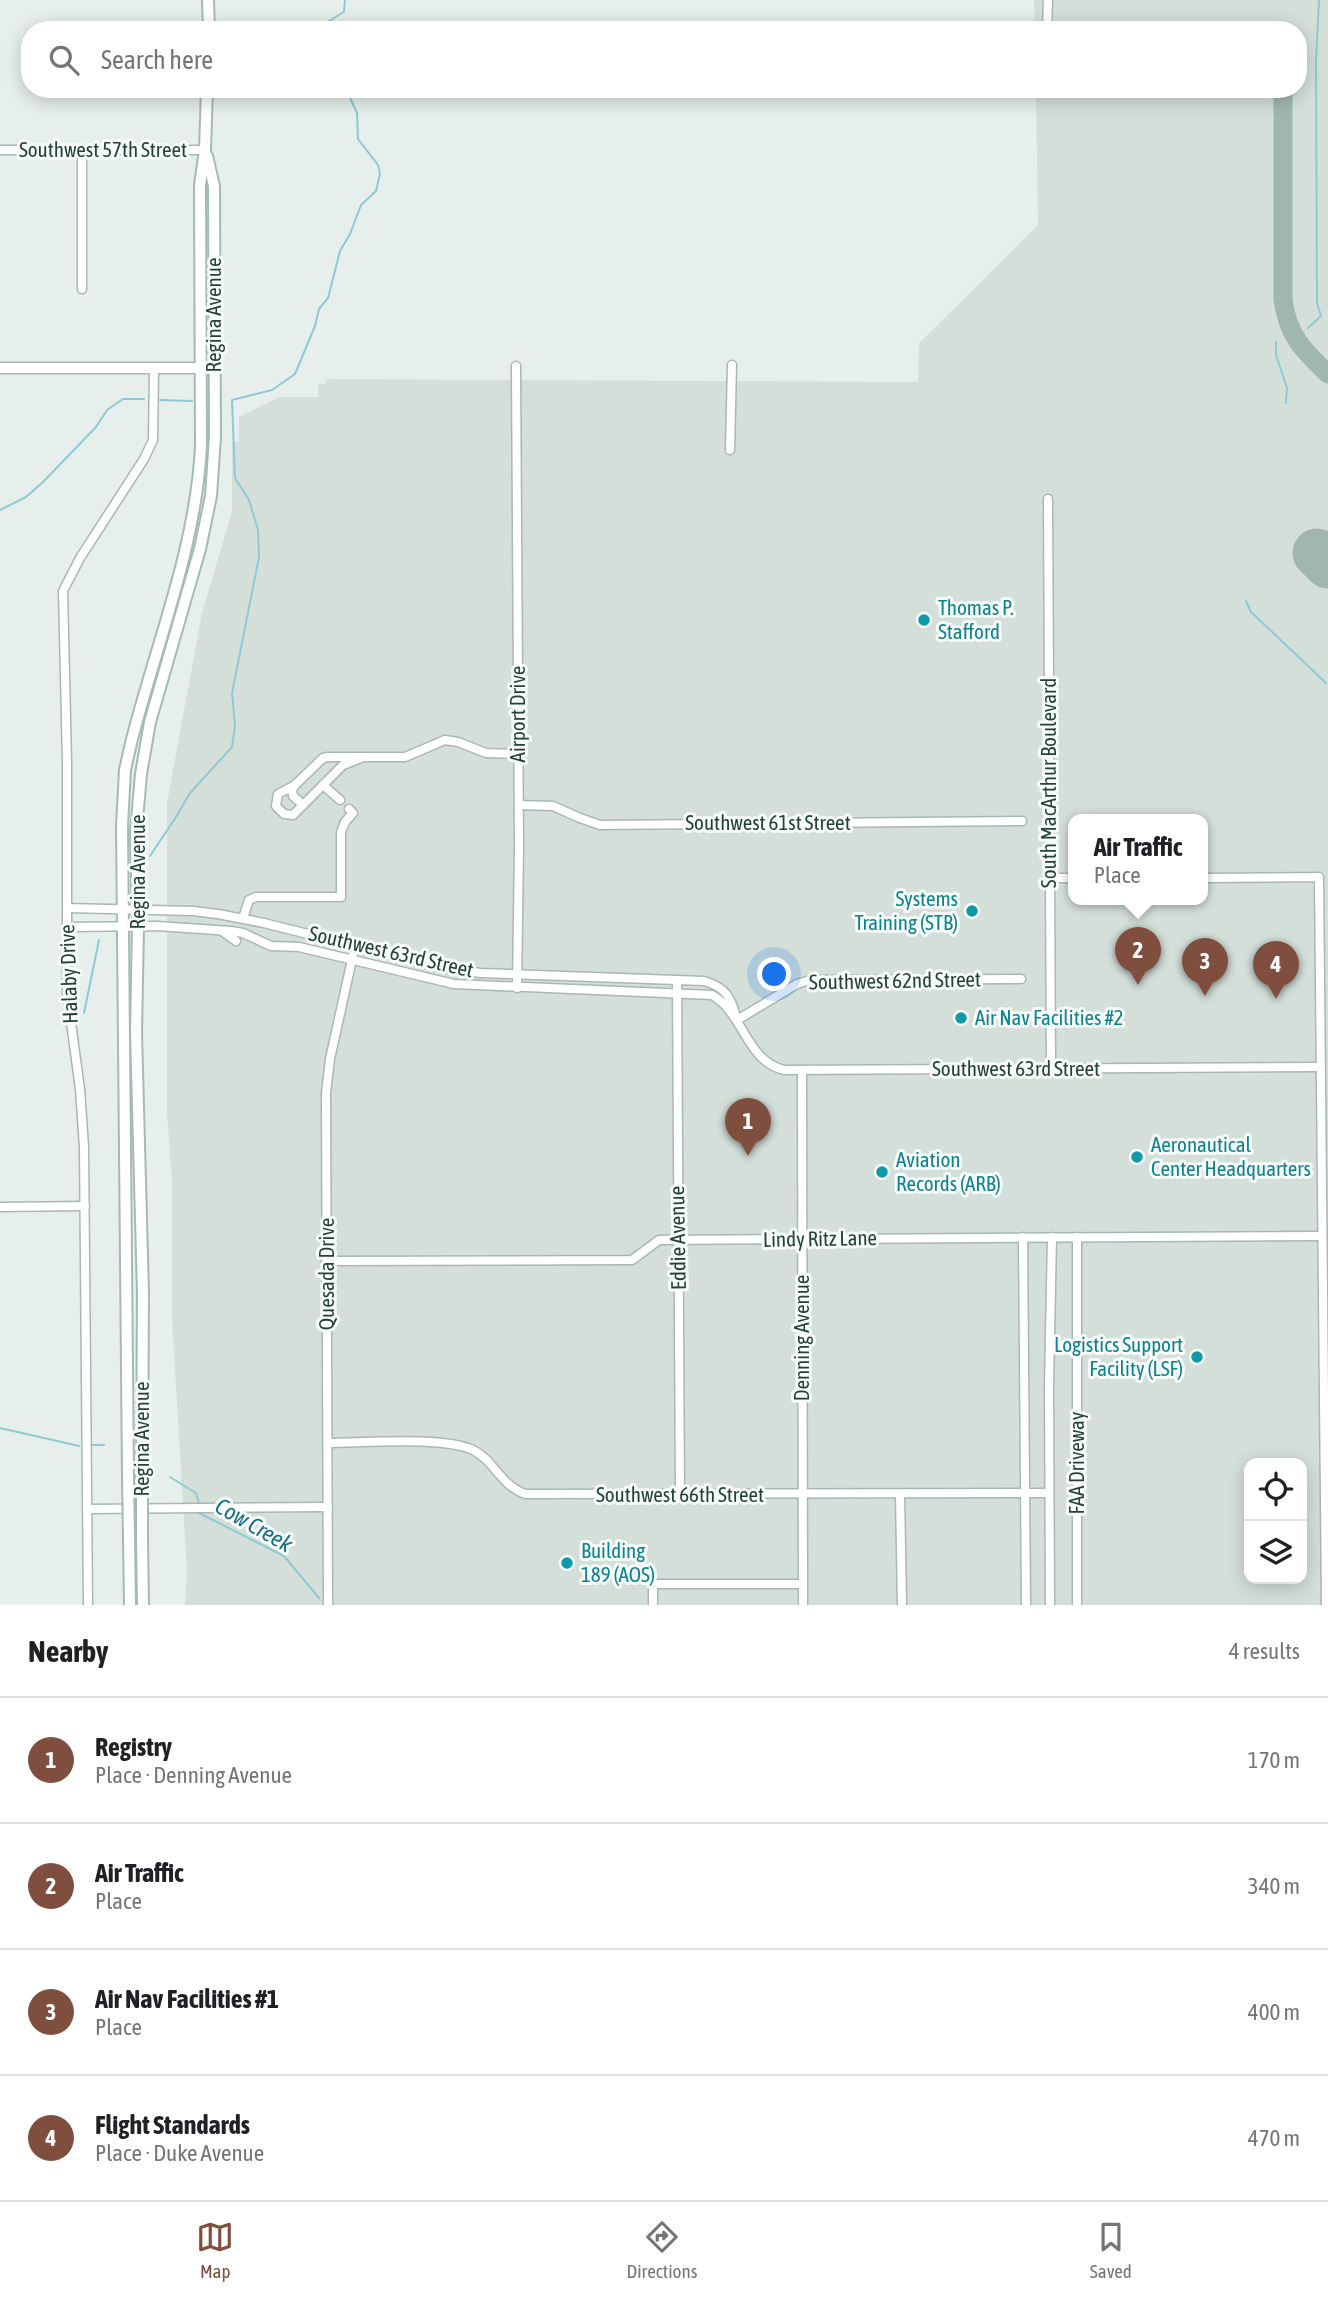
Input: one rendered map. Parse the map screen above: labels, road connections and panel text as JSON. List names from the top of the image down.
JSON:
{
  "streets": {
    "main road": ["Regina Avenue"],
    "street": [
      "Southwest 57th Street",
      "Airport Drive",
      "South MacArthur Boulevard",
      "Southwest 61st Street",
      "Southwest 63rd Street",
      "Halaby Drive",
      "Southwest 62nd Street",
      "Eddie Avenue",
      "Lindy Ritz Lane",
      "Quesada Drive",
      "Denning Avenue",
      "FAA Driveway",
      "Southwest 66th Street"
    ]
  },
  "crossings": [
    ["Southwest 57th Street", "Regina Avenue"],
    ["Regina Avenue", "Southwest 63rd Street"],
    ["Airport Drive", "Southwest 61st Street"],
    ["Airport Drive", "Southwest 63rd Street"],
    ["South MacArthur Boulevard", "Southwest 63rd Street"],
    ["Southwest 63rd Street", "Halaby Drive"],
    ["Southwest 63rd Street", "Southwest 62nd Street"],
    ["Southwest 63rd Street", "Eddie Avenue"],
    ["Southwest 63rd Street", "Quesada Drive"],
    ["Southwest 63rd Street", "Denning Avenue"],
    ["Eddie Avenue", "Lindy Ritz Lane"],
    ["Eddie Avenue", "Southwest 66th Street"],
    ["Lindy Ritz Lane", "Quesada Drive"],
    ["Lindy Ritz Lane", "Denning Avenue"],
    ["Lindy Ritz Lane", "FAA Driveway"],
    ["Quesada Drive", "Southwest 66th Street"],
    ["Denning Avenue", "Southwest 66th Street"]
  ],
  "water": ["Cow Creek"],
  "places": [
    "Thomas P. Stafford",
    "Systems Training (STB)",
    "Air Nav Facilities #2",
    "Aeronautical Center Headquarters",
    "Aviation Records (ARB)",
    "Logistics Support Facility (LSF)",
    "Building 189 (AOS)"
  ],
  "page": {
    "search": "Search here",
    "popup": ["Air Traffic", "Place"],
    "pins": [
      "2",
      "3",
      "4",
      "1"
    ],
    "heading": ["Nearby", "4 results"],
    "list": [
      {
        "mark": "1",
        "name": "Registry",
        "note": "Place · Denning Avenue",
        "value": "170 m"
      },
      {
        "mark": "2",
        "name": "Air Traffic",
        "note": "Place",
        "value": "340 m"
      },
      {
        "mark": "3",
        "name": "Air Nav Facilities #1",
        "note": "Place",
        "value": "400 m"
      },
      {
        "mark": "4",
        "name": "Flight Standards",
        "note": "Place · Duke Avenue",
        "value": "470 m"
      }
    ],
    "nav": ["Map", "Directions", "Saved"]
  }
}
